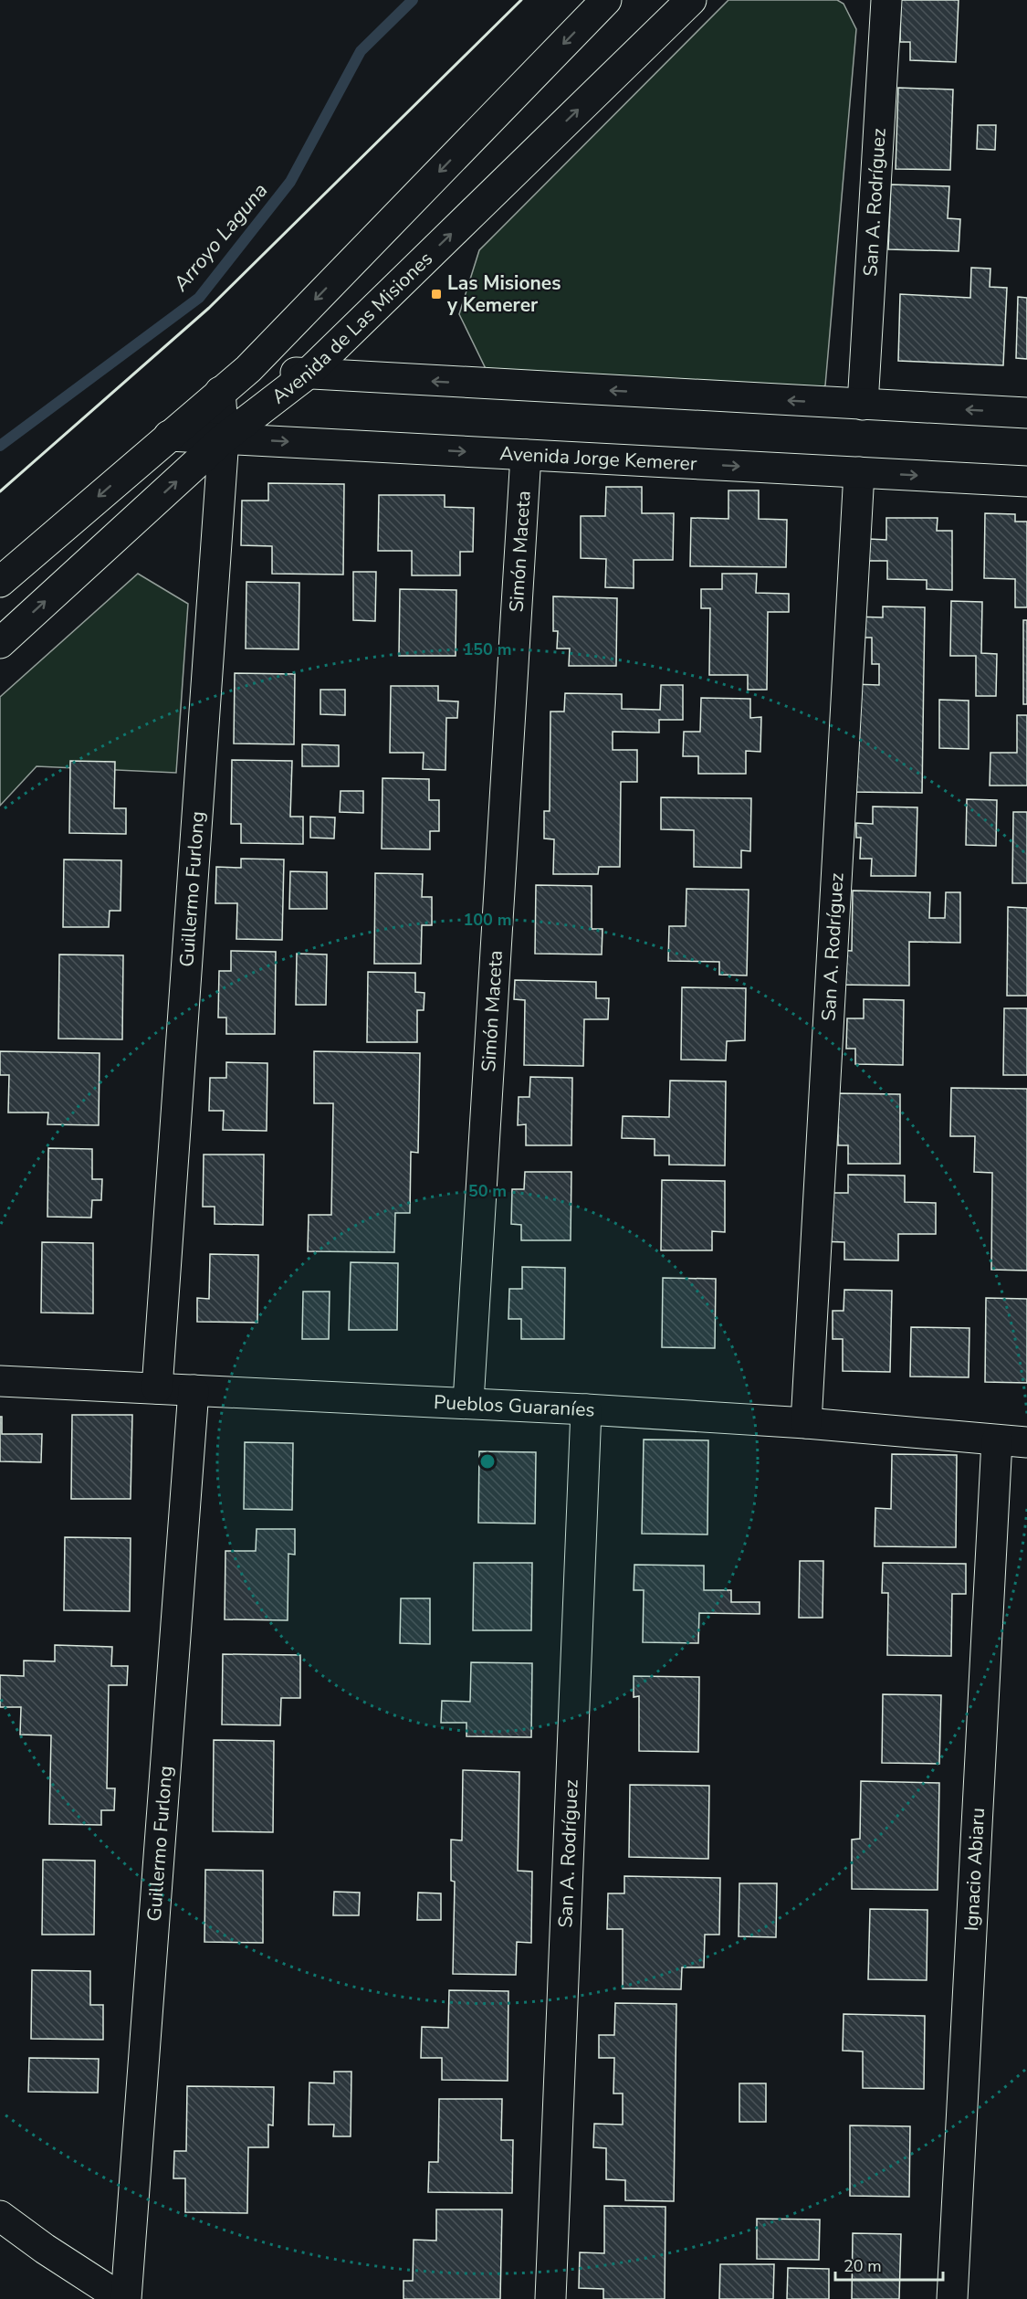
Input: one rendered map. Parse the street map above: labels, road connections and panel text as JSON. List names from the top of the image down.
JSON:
{
  "streets": {
    "street": [
      "San A. Rodríguez",
      "Avenida de Las Misiones",
      "Avenida Jorge Kemerer",
      "Simón Maceta",
      "Guillermo Furlong",
      "Pueblos Guaraníes",
      "Ignacio Abiaru"
    ]
  },
  "crossings": [
    ["San A. Rodríguez", "Avenida Jorge Kemerer"],
    ["San A. Rodríguez", "Pueblos Guaraníes"],
    ["Avenida de Las Misiones", "Avenida Jorge Kemerer"],
    ["Avenida de Las Misiones", "Guillermo Furlong"],
    ["Avenida Jorge Kemerer", "Simón Maceta"],
    ["Avenida Jorge Kemerer", "Guillermo Furlong"],
    ["Simón Maceta", "Pueblos Guaraníes"],
    ["Guillermo Furlong", "Pueblos Guaraníes"],
    ["Pueblos Guaraníes", "Ignacio Abiaru"]
  ],
  "water": ["Arroyo Laguna"],
  "places": {
    "transit": ["Las Misiones y Kemerer"]
  },
  "scale_bar": "20 m",
  "rings": ["150 m", "100 m", "50 m"]
}
